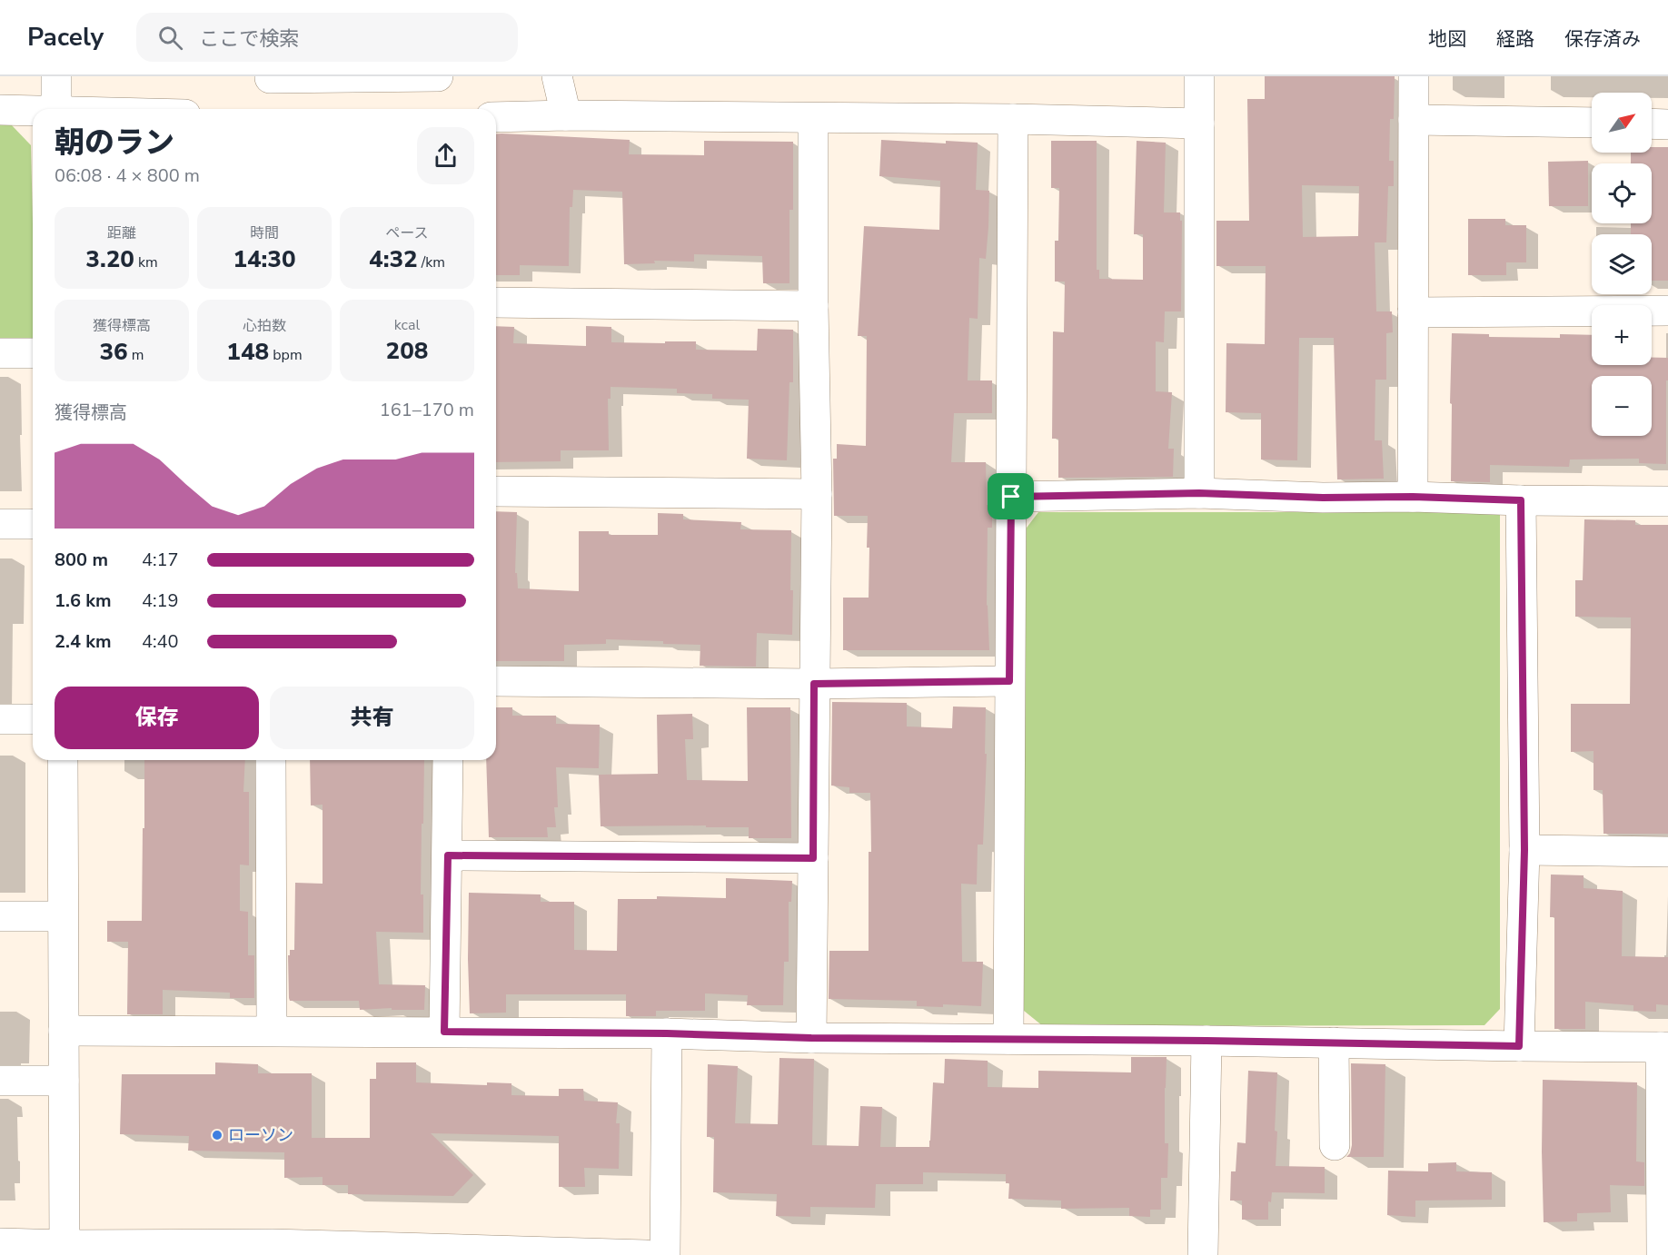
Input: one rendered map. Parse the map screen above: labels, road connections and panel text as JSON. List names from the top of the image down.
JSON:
{
  "places": ["ローソン"],
  "north": "top right",
  "page": {
    "header": "Pacely",
    "search": "ここで検索",
    "nav": ["地図", "経路", "保存済み"],
    "map_buttons": ["+", "−"],
    "heading": ["朝のラン", "06:08 · 4 × 800 m"],
    "stats": [
      ["距離", "3.20 km"],
      ["時間", "14:30"],
      ["ペース", "4:32 /km"],
      ["獲得標高", "36 m"],
      ["心拍数", "148 bpm"],
      ["kcal", "208"]
    ],
    "chart": ["獲得標高", "161–170 m"],
    "list": [
      {
        "name": "800 m",
        "note": "4:17"
      },
      {
        "name": "1.6 km",
        "note": "4:19"
      },
      {
        "name": "2.4 km",
        "note": "4:40"
      }
    ],
    "buttons": ["保存", "共有"]
  }
}
